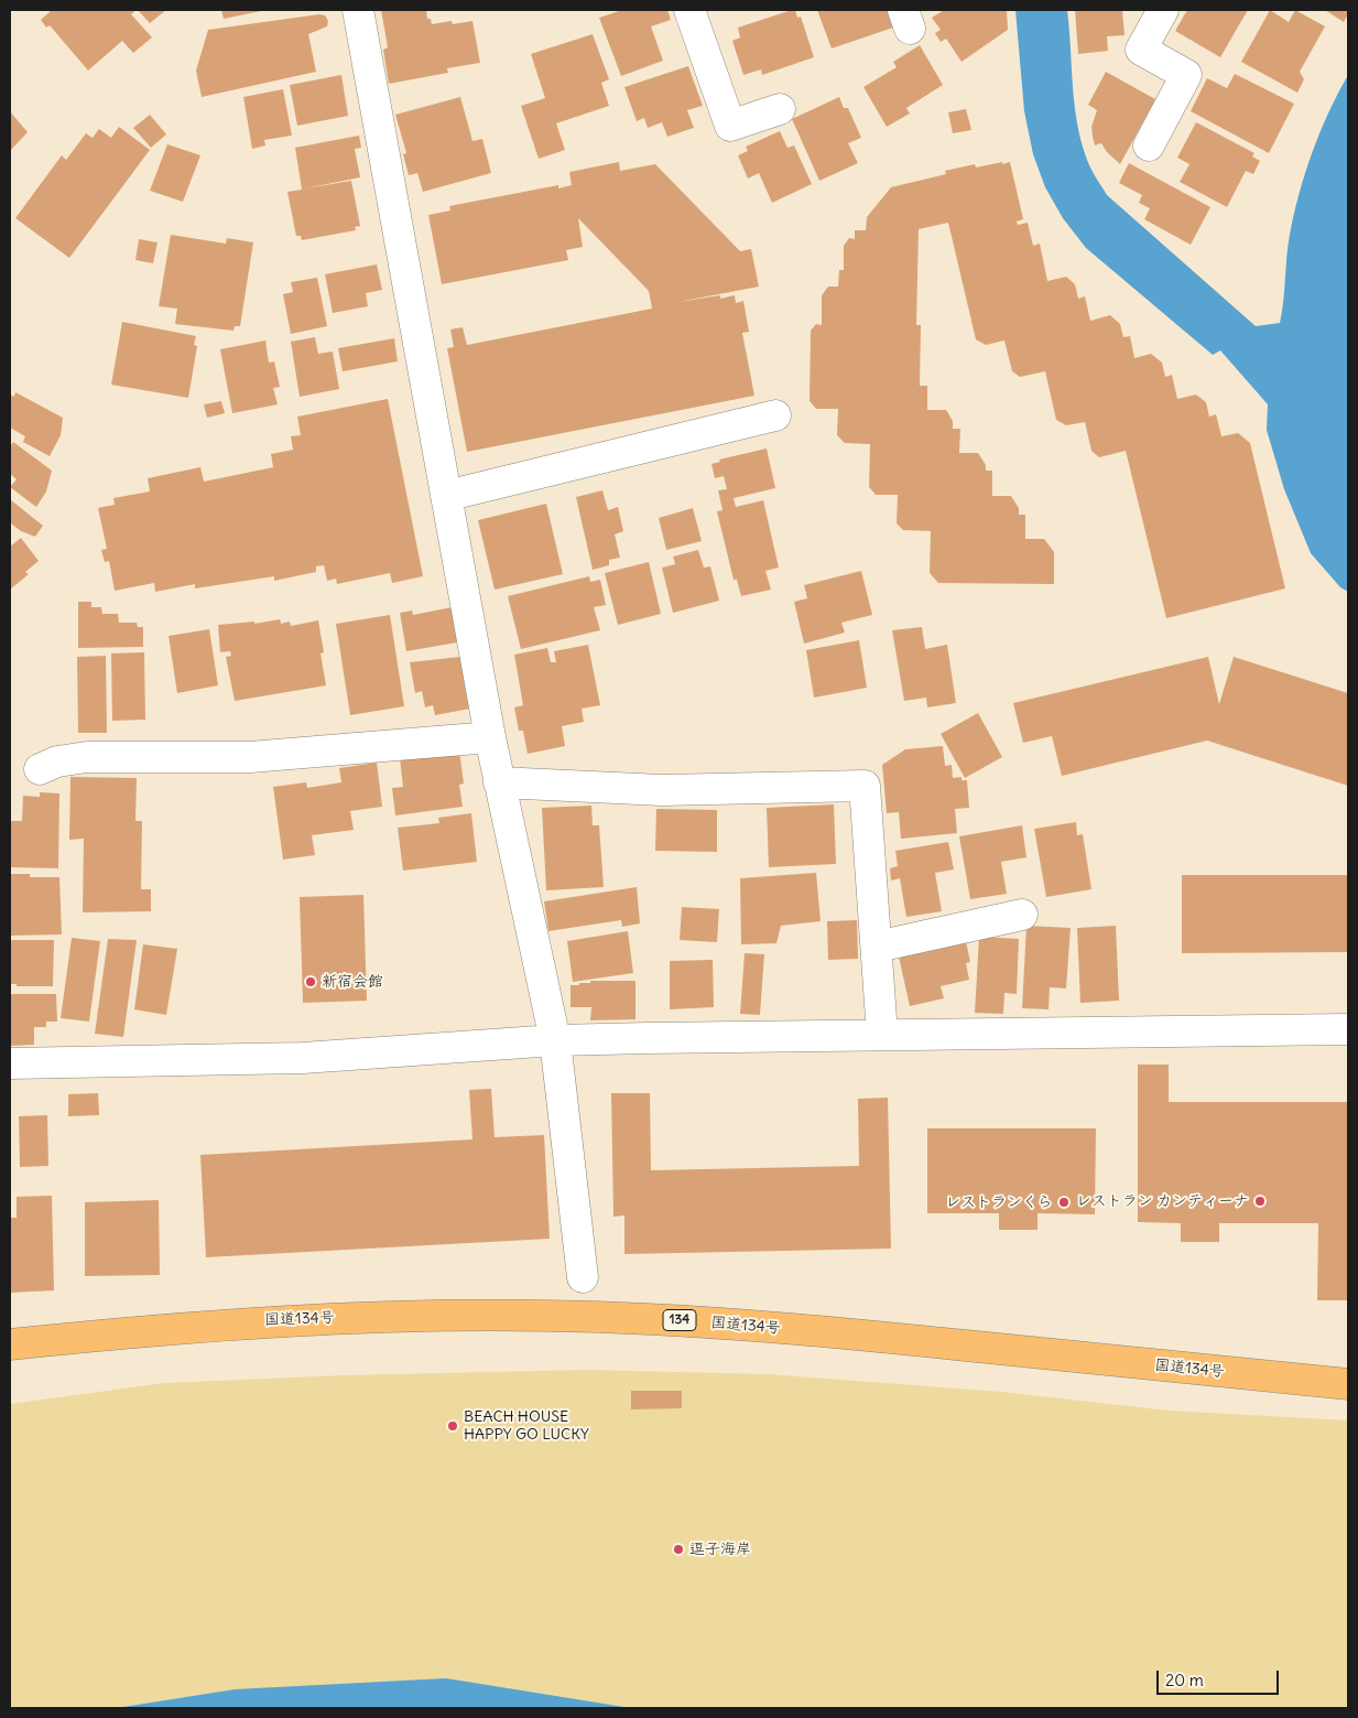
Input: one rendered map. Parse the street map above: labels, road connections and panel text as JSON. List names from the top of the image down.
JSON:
{
  "streets": {
    "highway": ["国道134号", "134"]
  },
  "places": [
    "新宿会館",
    "レストラン カンティーナ",
    "レストランくら",
    "BEACH HOUSE HAPPY GO LUCKY",
    "逗子海岸"
  ],
  "scale_bar": "20 m"
}
